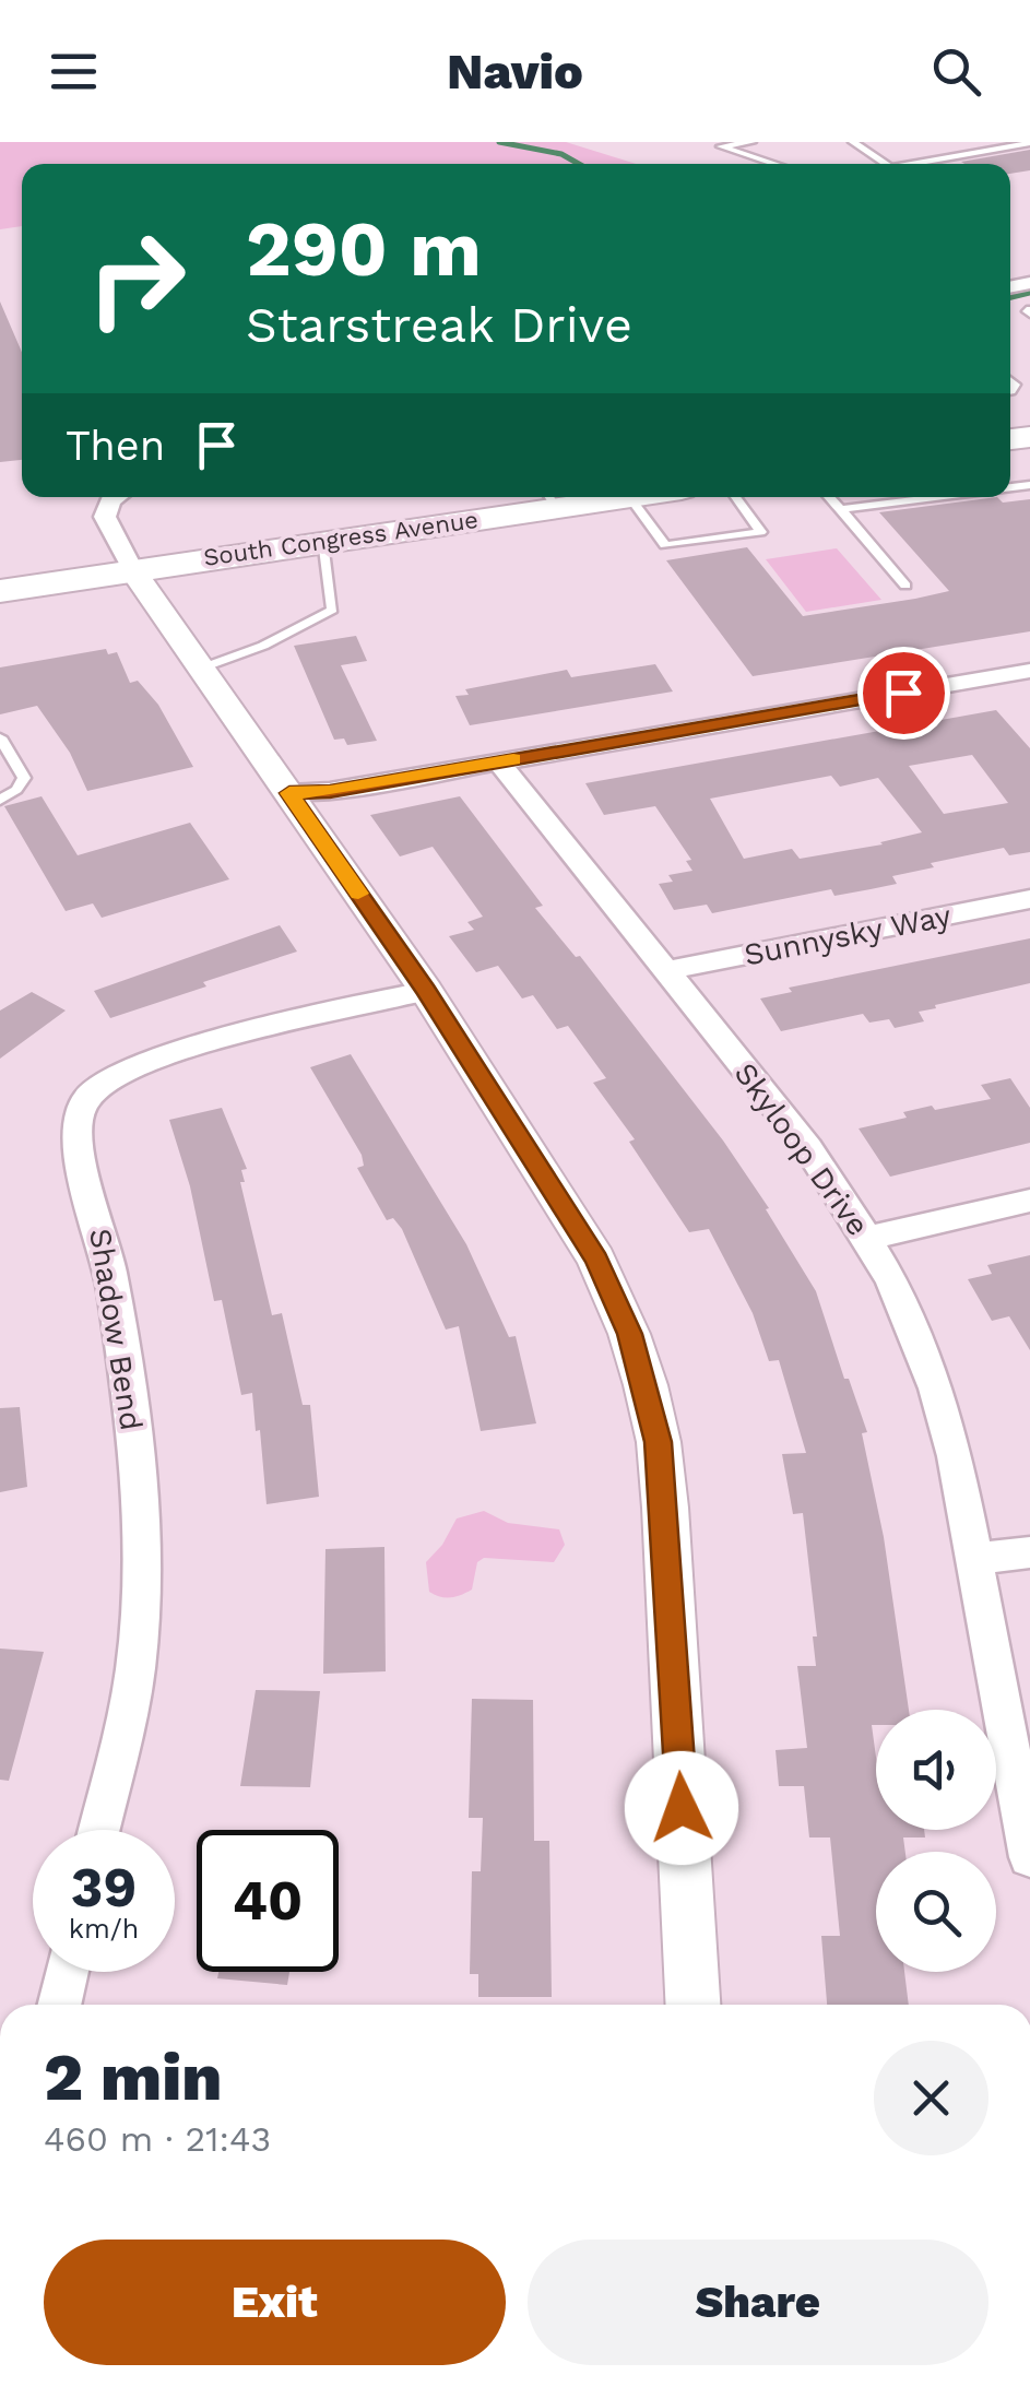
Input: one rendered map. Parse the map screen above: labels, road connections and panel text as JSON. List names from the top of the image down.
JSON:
{
  "streets": {
    "main road": ["South Congress Avenue"],
    "street": ["Sunnysky Way", "Skyloop Drive", "Shadow Bend"]
  },
  "crossings": [
    ["Sunnysky Way", "Skyloop Drive"]
  ],
  "page": {
    "header": "Navio",
    "turn": ["290 m", "Starstreak Drive"],
    "then": "Then",
    "speed": "39 km/h",
    "limit": "40",
    "heading": ["2 min", "460 m · 21:43"],
    "buttons": ["Exit", "Share"]
  }
}
